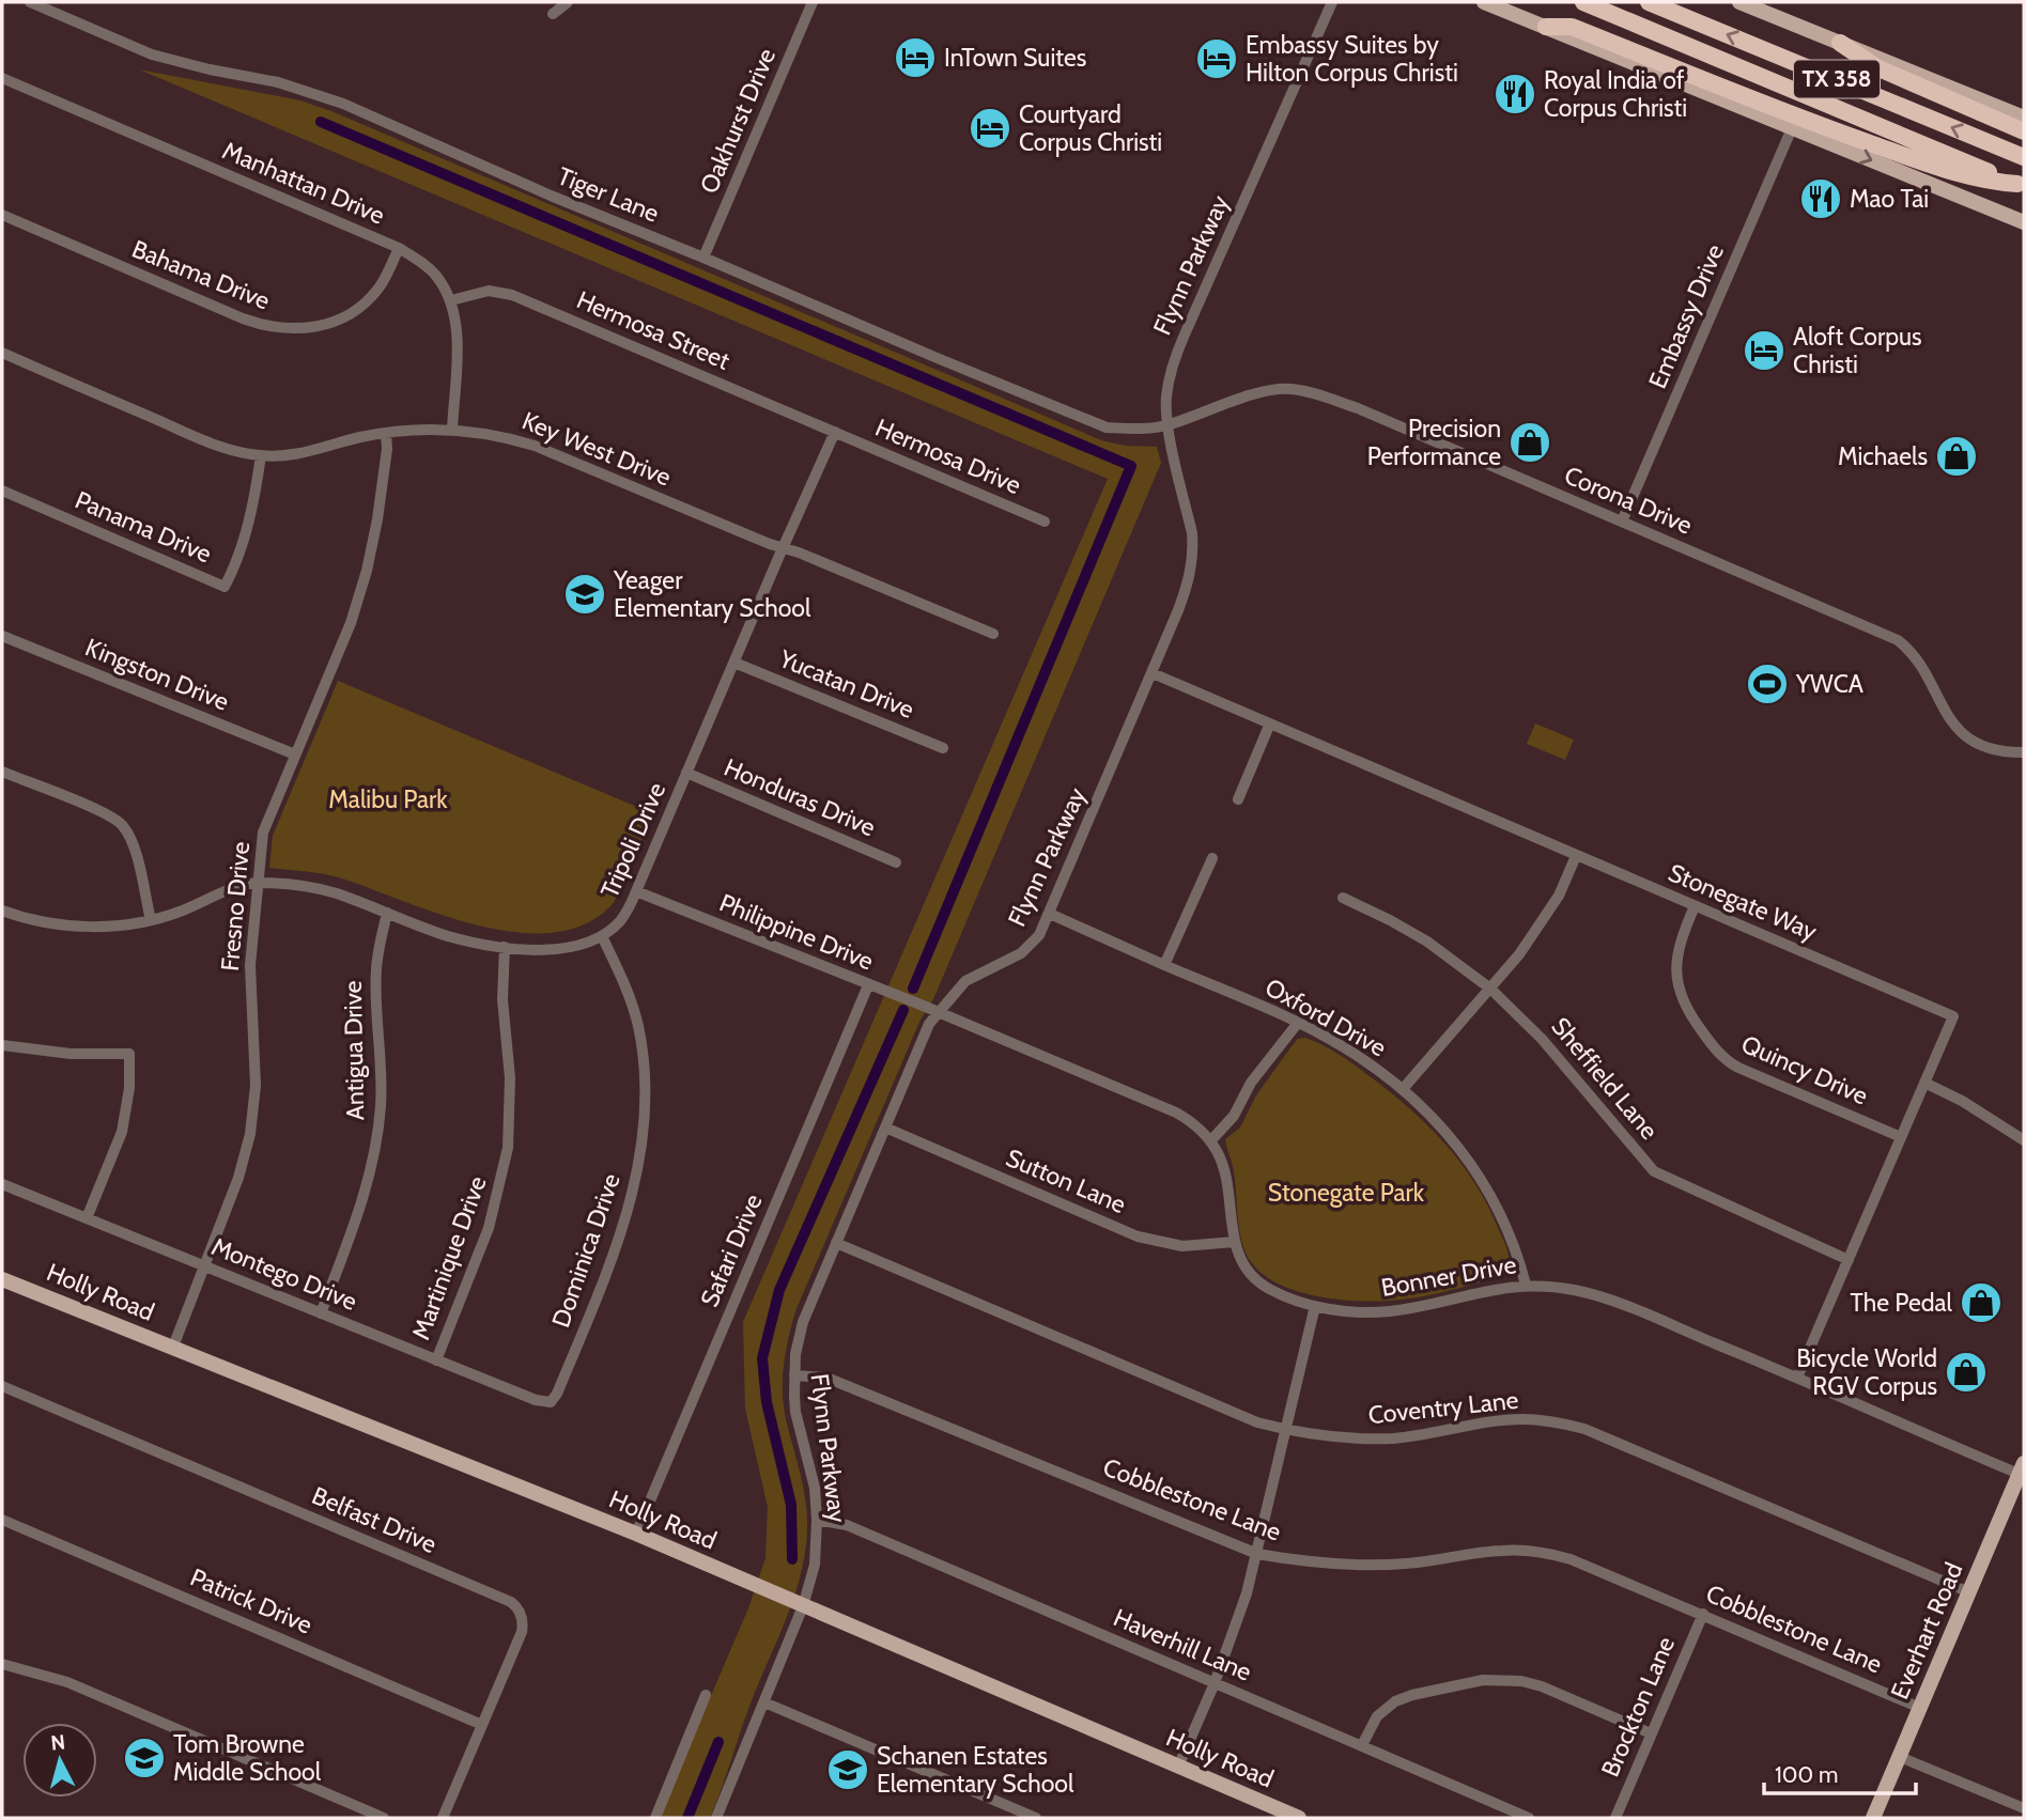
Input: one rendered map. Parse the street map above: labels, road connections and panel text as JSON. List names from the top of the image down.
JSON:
{
  "streets": {
    "highway": ["TX 358"],
    "main road": ["Holly Road", "Everhart Road"],
    "street": [
      "Oakhurst Drive",
      "Manhattan Drive",
      "Tiger Lane",
      "Flynn Parkway",
      "Bahama Drive",
      "Embassy Drive",
      "Hermosa Street",
      "Key West Drive",
      "Hermosa Drive",
      "Corona Drive",
      "Panama Drive",
      "Kingston Drive",
      "Yucatan Drive",
      "Honduras Drive",
      "Tripoli Drive",
      "Stonegate Way",
      "Fresno Drive",
      "Philippine Drive",
      "Oxford Drive",
      "Antigua Drive",
      "Quincy Drive",
      "Sheffield Lane",
      "Sutton Lane",
      "Dominica Drive",
      "Safari Drive",
      "Martinique Drive",
      "Montego Drive",
      "Bonner Drive",
      "Coventry Lane",
      "Cobblestone Lane",
      "Belfast Drive",
      "Patrick Drive",
      "Haverhill Lane",
      "Brockton Lane"
    ]
  },
  "crossings": [
    ["Oakhurst Drive", "Tiger Lane"],
    ["Manhattan Drive", "Bahama Drive"],
    ["Manhattan Drive", "Hermosa Street"],
    ["Manhattan Drive", "Key West Drive"],
    ["Tiger Lane", "Flynn Parkway"],
    ["Tiger Lane", "Corona Drive"],
    ["Flynn Parkway", "Corona Drive"],
    ["Flynn Parkway", "Stonegate Way"],
    ["Flynn Parkway", "Philippine Drive"],
    ["Flynn Parkway", "Oxford Drive"],
    ["Flynn Parkway", "Sutton Lane"],
    ["Flynn Parkway", "Bonner Drive"],
    ["Flynn Parkway", "Holly Road"],
    ["Flynn Parkway", "Coventry Lane"],
    ["Flynn Parkway", "Cobblestone Lane"],
    ["Flynn Parkway", "Haverhill Lane"],
    ["Embassy Drive", "Corona Drive"],
    ["Hermosa Street", "Hermosa Drive"],
    ["Hermosa Street", "Tripoli Drive"],
    ["Key West Drive", "Panama Drive"],
    ["Key West Drive", "Tripoli Drive"],
    ["Key West Drive", "Fresno Drive"],
    ["Hermosa Drive", "Tripoli Drive"],
    ["Kingston Drive", "Fresno Drive"],
    ["Yucatan Drive", "Tripoli Drive"],
    ["Honduras Drive", "Tripoli Drive"],
    ["Tripoli Drive", "Fresno Drive"],
    ["Tripoli Drive", "Philippine Drive"],
    ["Tripoli Drive", "Antigua Drive"],
    ["Tripoli Drive", "Dominica Drive"],
    ["Tripoli Drive", "Martinique Drive"],
    ["Stonegate Way", "Quincy Drive"],
    ["Stonegate Way", "Sheffield Lane"],
    ["Stonegate Way", "Bonner Drive"],
    ["Fresno Drive", "Montego Drive"],
    ["Fresno Drive", "Holly Road"],
    ["Philippine Drive", "Safari Drive"],
    ["Philippine Drive", "Bonner Drive"],
    ["Oxford Drive", "Bonner Drive"],
    ["Antigua Drive", "Montego Drive"],
    ["Sutton Lane", "Bonner Drive"],
    ["Dominica Drive", "Montego Drive"],
    ["Safari Drive", "Holly Road"],
    ["Martinique Drive", "Montego Drive"],
    ["Bonner Drive", "Everhart Road"],
    ["Coventry Lane", "Everhart Road"],
    ["Cobblestone Lane", "Everhart Road"],
    ["Cobblestone Lane", "Brockton Lane"],
    ["Belfast Drive", "Patrick Drive"]
  ],
  "parks": ["Malibu Park", "Stonegate Park"],
  "places": {
    "hotel": [
      "InTown Suites",
      "Embassy Suites by Hilton Corpus Christi",
      "Courtyard Corpus Christi",
      "Aloft Corpus Christi"
    ],
    "restaurant": ["Royal India of Corpus Christi", "Mao Tai"],
    "shop": [
      "Precision Performance",
      "Michaels",
      "The Pedal",
      "Bicycle World RGV Corpus"
    ],
    "school or university": ["Yeager Elementary School", "Tom Browne Middle School", "Schanen Estates Elementary School"],
    "sports": ["YWCA"]
  },
  "scale_bar": "100 m",
  "north": "top"
}
